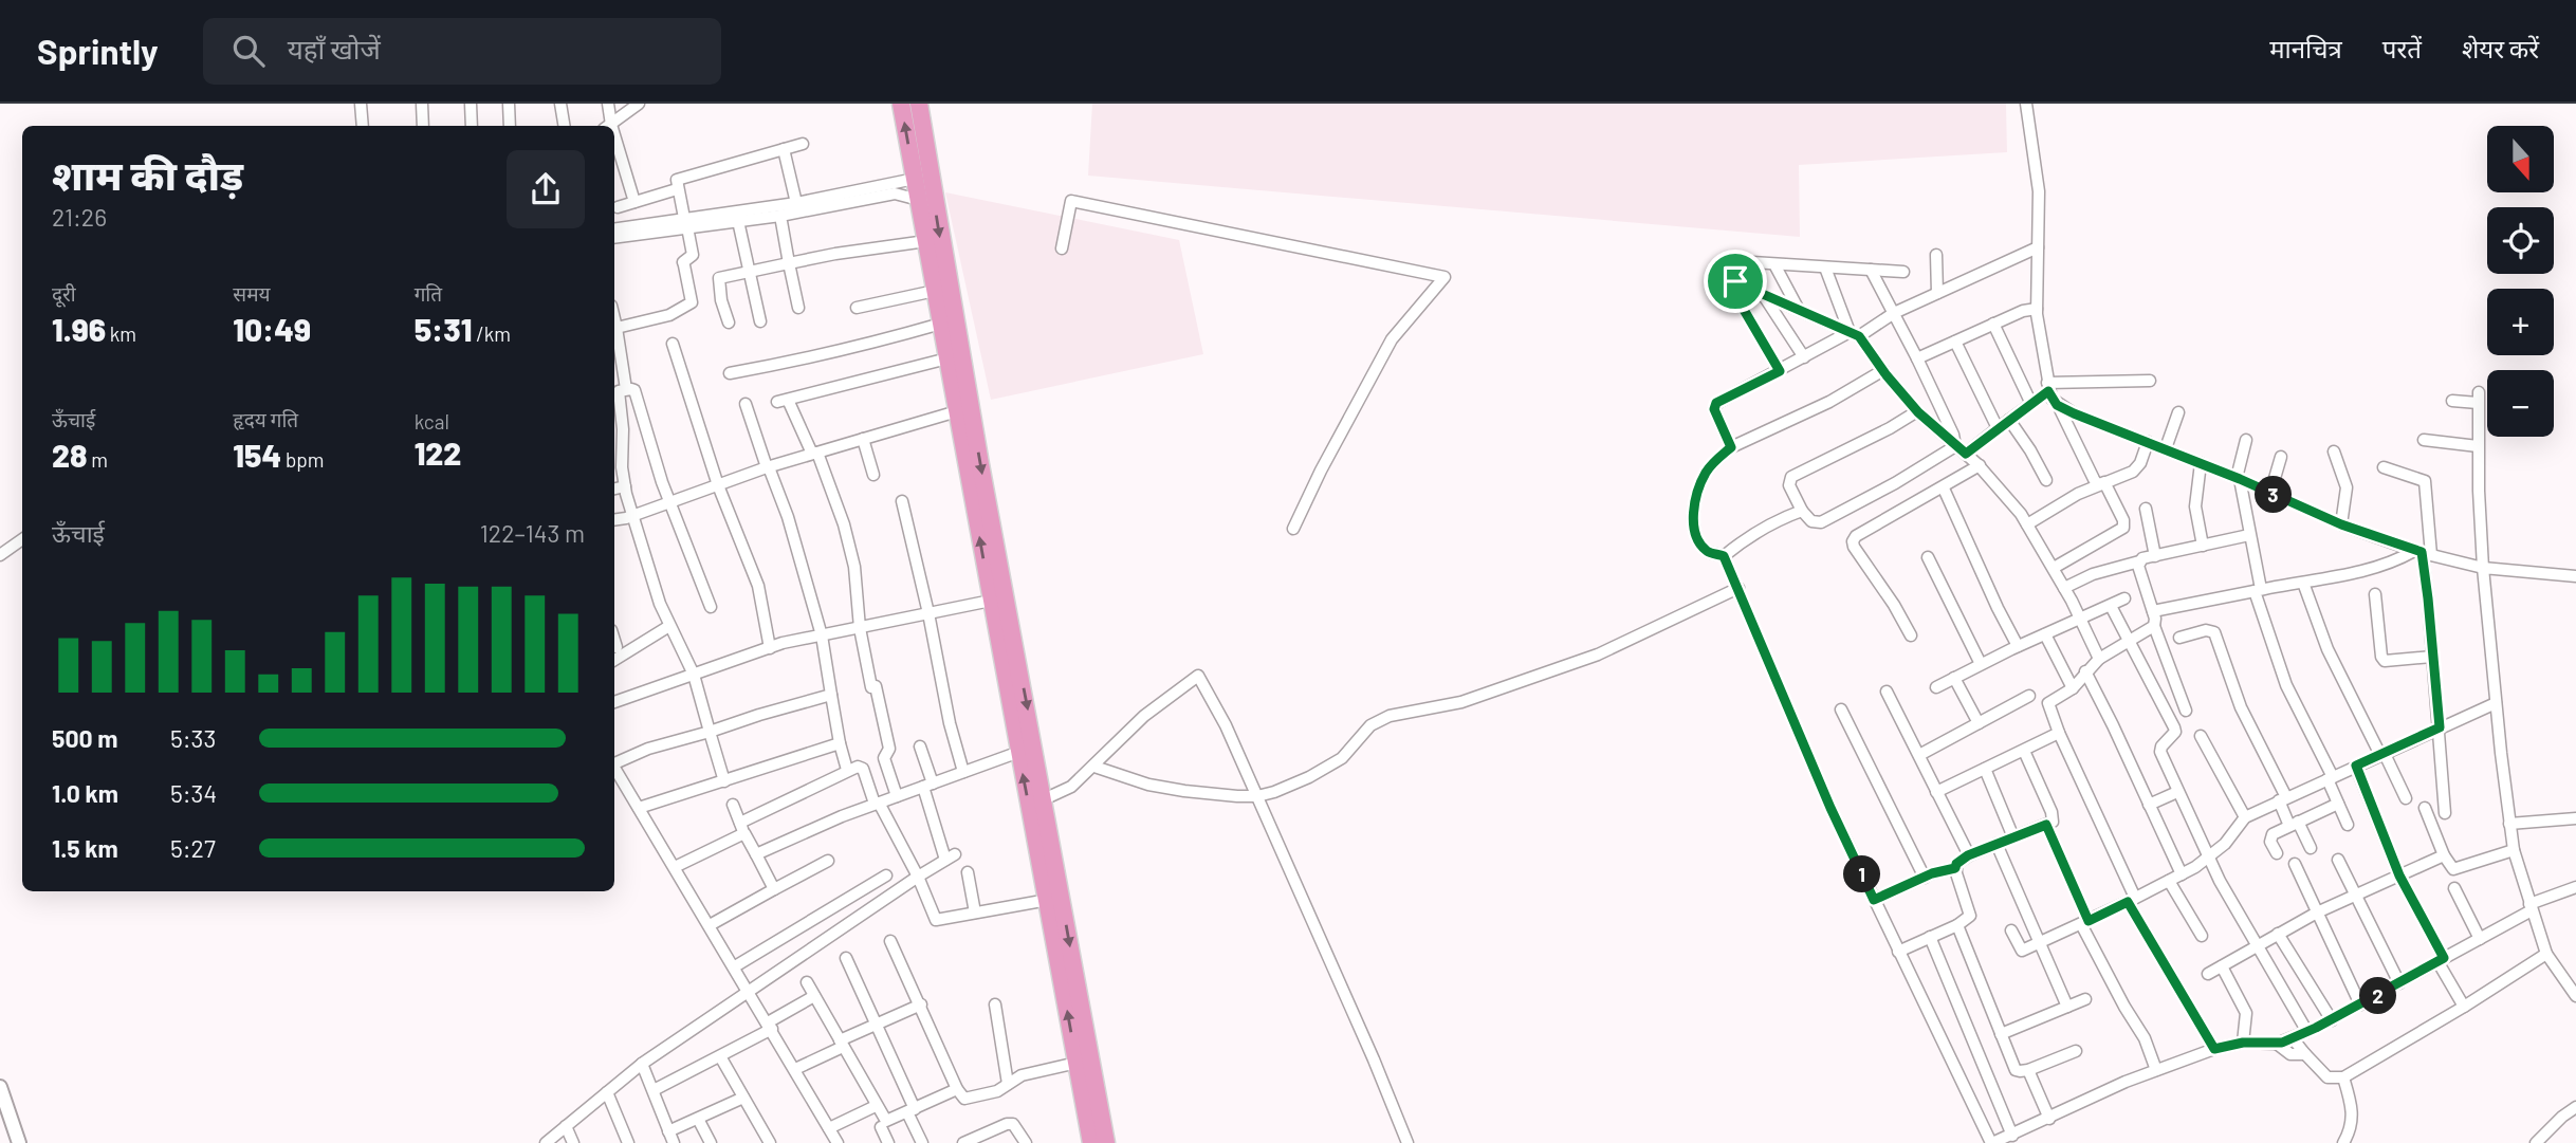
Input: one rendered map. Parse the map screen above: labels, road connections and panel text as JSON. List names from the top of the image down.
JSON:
{
  "north": "bottom",
  "page": {
    "header": "Sprintly",
    "search": "यहाँ खोजें",
    "nav": ["मानचित्र", "परतें", "शेयर करें"],
    "map_buttons": ["+", "−"],
    "heading": ["शाम की दौड़", "21:26"],
    "stats": [
      ["दूरी", "1.96 km"],
      ["समय", "10:49"],
      ["गति", "5:31 /km"],
      ["ऊँचाई", "28 m"],
      ["हृदय गति", "154 bpm"],
      ["kcal", "122"]
    ],
    "pins": ["3", "1", "2"],
    "chart": ["ऊँचाई", "122–143 m"],
    "list": [
      {
        "name": "500 m",
        "note": "5:33"
      },
      {
        "name": "1.0 km",
        "note": "5:34"
      },
      {
        "name": "1.5 km",
        "note": "5:27"
      }
    ]
  }
}
